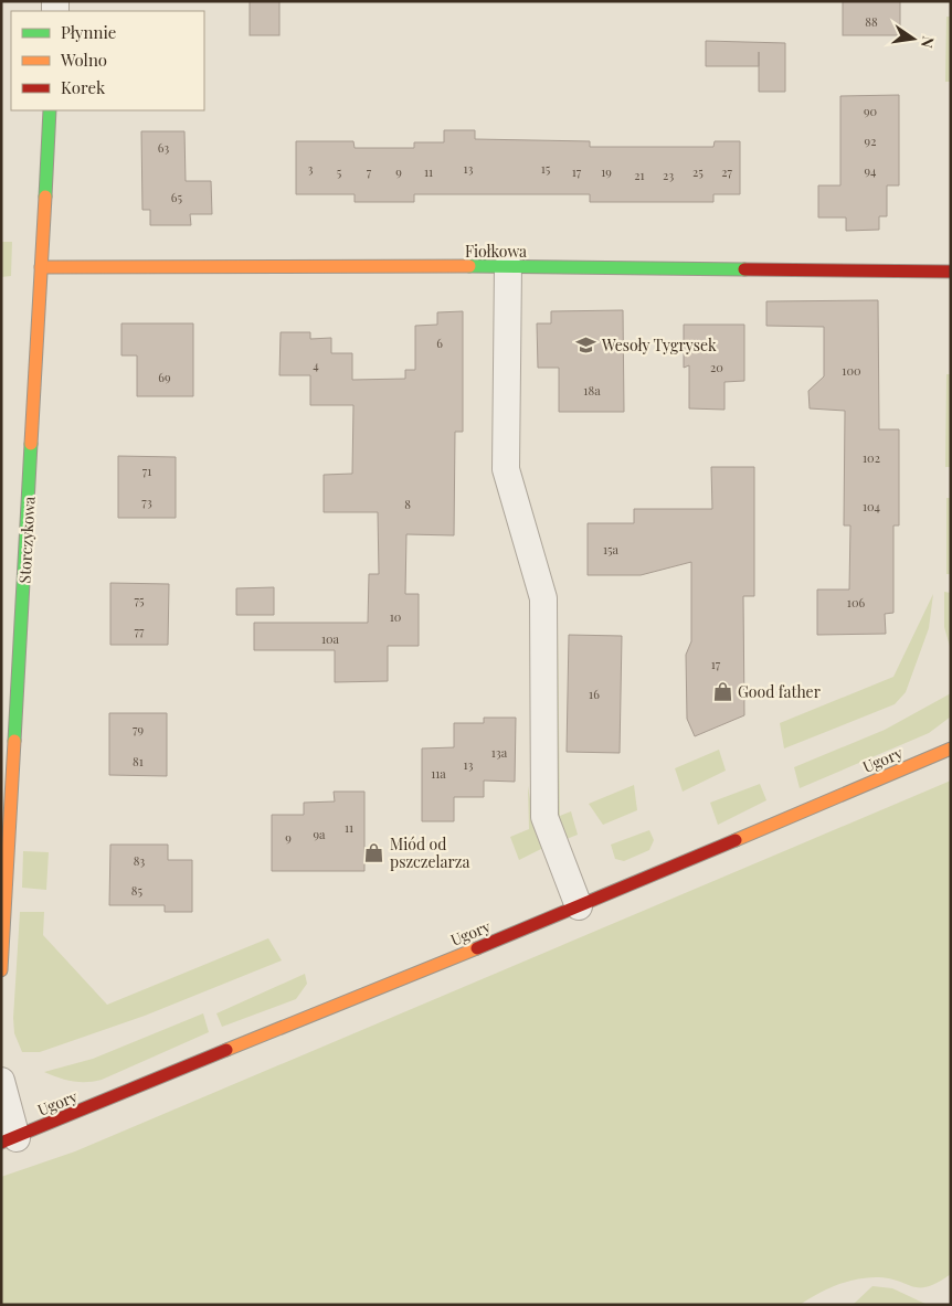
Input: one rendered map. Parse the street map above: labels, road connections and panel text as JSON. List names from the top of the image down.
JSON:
{
  "streets": {
    "street": ["Fiołkowa", "Storczykowa", "Ugory"]
  },
  "crossings": [
    ["Fiołkowa", "Storczykowa"]
  ],
  "places": {
    "school or university": ["Wesoły Tygrysek"],
    "shop": ["Good father", "Miód od pszczelarza"]
  },
  "house_numbers": [
    "88",
    "90",
    "92",
    "63",
    "3",
    "13",
    "15",
    "94",
    "5",
    "7",
    "9",
    "11",
    "17",
    "19",
    "25",
    "27",
    "21",
    "23",
    "65",
    "6",
    "4",
    "20",
    "100",
    "69",
    "18a",
    "102",
    "71",
    "73",
    "8",
    "104",
    "15a",
    "75",
    "106",
    "10",
    "77",
    "10a",
    "17",
    "16",
    "79",
    "13a",
    "81",
    "13",
    "11a",
    "11",
    "9a",
    "9",
    "83",
    "85"
  ],
  "legend": ["Płynnie", "Wolno", "Korek"],
  "north": "right"
}
